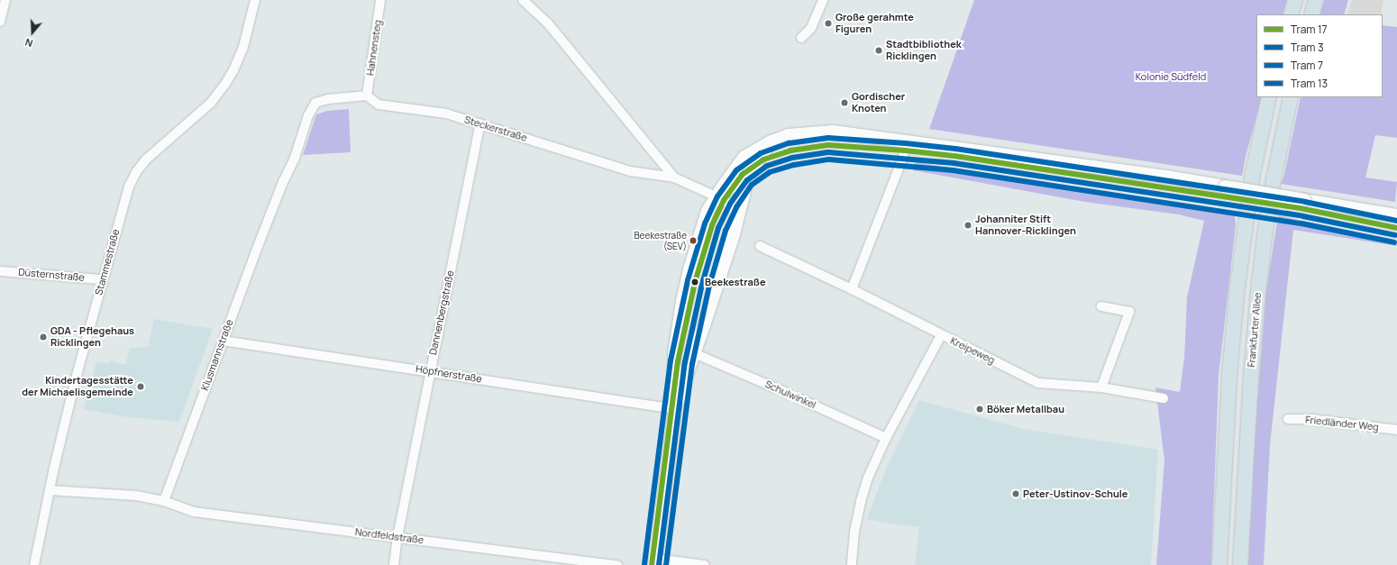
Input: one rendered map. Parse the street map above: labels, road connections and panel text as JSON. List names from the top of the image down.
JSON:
{
  "streets": {
    "main road": ["Frankfurter Allee"],
    "street": [
      "Hahnensteg",
      "Steckerstraße",
      "Stammestraße",
      "Düsternstraße",
      "Dannenbergstraße",
      "Kreipeweg",
      "Klusmannstraße",
      "Höpfnerstraße",
      "Schulwinkel",
      "Friedländer Weg",
      "Nordfeldstraße"
    ]
  },
  "crossings": [
    ["Hahnensteg", "Steckerstraße"],
    ["Hahnensteg", "Klusmannstraße"],
    ["Steckerstraße", "Dannenbergstraße"],
    ["Steckerstraße", "Klusmannstraße"],
    ["Stammestraße", "Düsternstraße"],
    ["Dannenbergstraße", "Höpfnerstraße"],
    ["Dannenbergstraße", "Nordfeldstraße"],
    ["Klusmannstraße", "Höpfnerstraße"],
    ["Klusmannstraße", "Nordfeldstraße"]
  ],
  "parks": ["Kolonie Südfeld"],
  "places": [
    "Große gerahmte Figuren",
    "Stadtbibliothek Ricklingen",
    "Gordischer Knoten",
    "Johanniter Stift Hannover-Ricklingen",
    "Beekestraße (SEV)",
    "Beekestraße",
    "GDA - Pflegehaus Ricklingen",
    "Kindertagesstätte der Michaelisgemeinde",
    "Böker Metallbau",
    "Peter-Ustinov-Schule"
  ],
  "lines": [
    "tram line 7",
    "tram line 17",
    "tram line 3",
    "tram line 13"
  ],
  "legend": [
    "Tram 17",
    "Tram 3",
    "Tram 7",
    "Tram 13"
  ],
  "north": "bottom"
}
